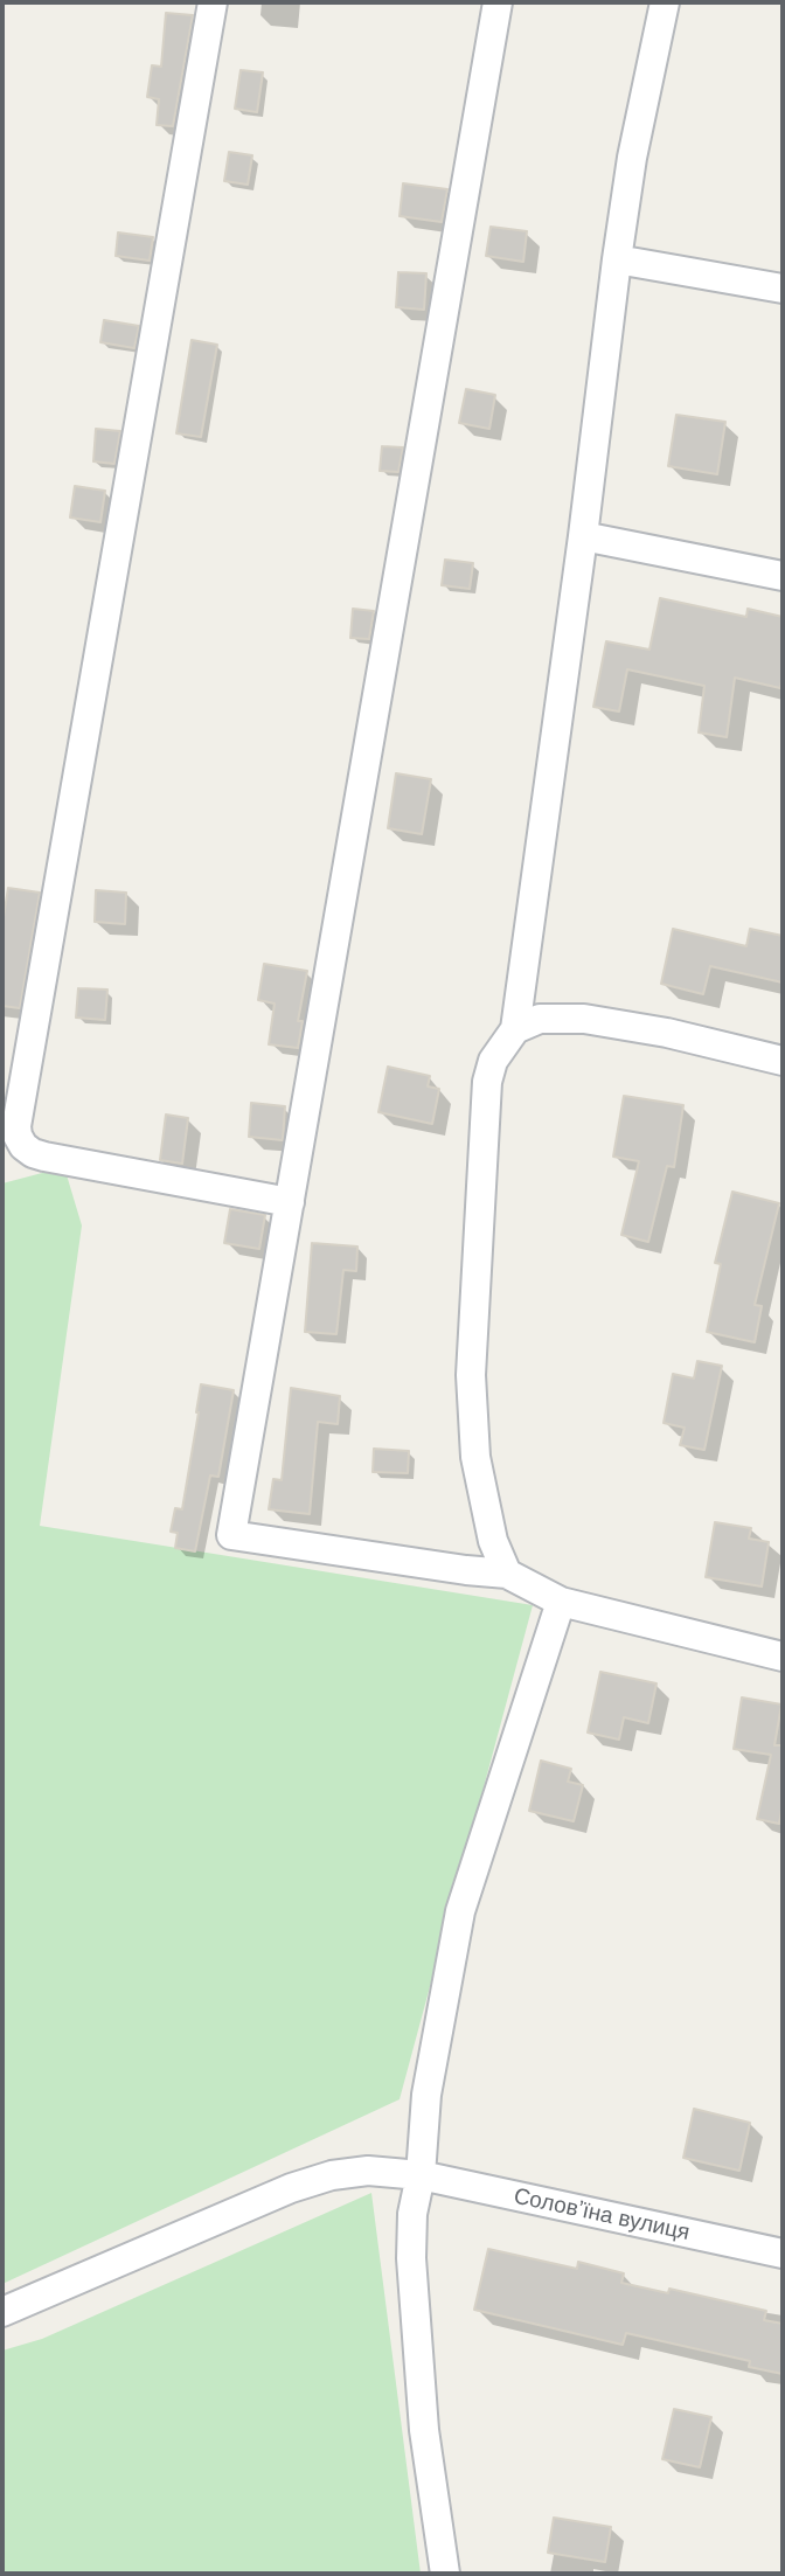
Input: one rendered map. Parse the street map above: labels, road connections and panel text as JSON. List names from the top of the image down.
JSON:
{
  "streets": {
    "street": ["Соловʼїна вулиця"]
  }
}
